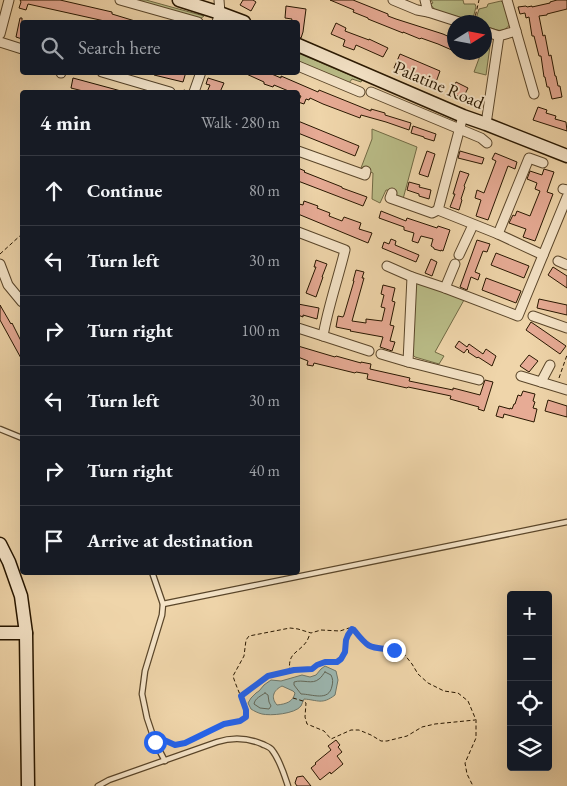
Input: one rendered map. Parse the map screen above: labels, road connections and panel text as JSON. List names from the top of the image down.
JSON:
{
  "streets": {
    "street": ["Palatine Road"]
  },
  "north": "right",
  "page": {
    "search": "Search here",
    "heading": ["4 min", "Walk · 280 m"],
    "list": [
      ["Continue", "80 m"],
      ["Turn left", "30 m"],
      ["Turn right", "100 m"],
      ["Turn left", "30 m"],
      ["Turn right", "40 m"],
      "Arrive at destination"
    ],
    "map_buttons": ["+", "−"]
  }
}
